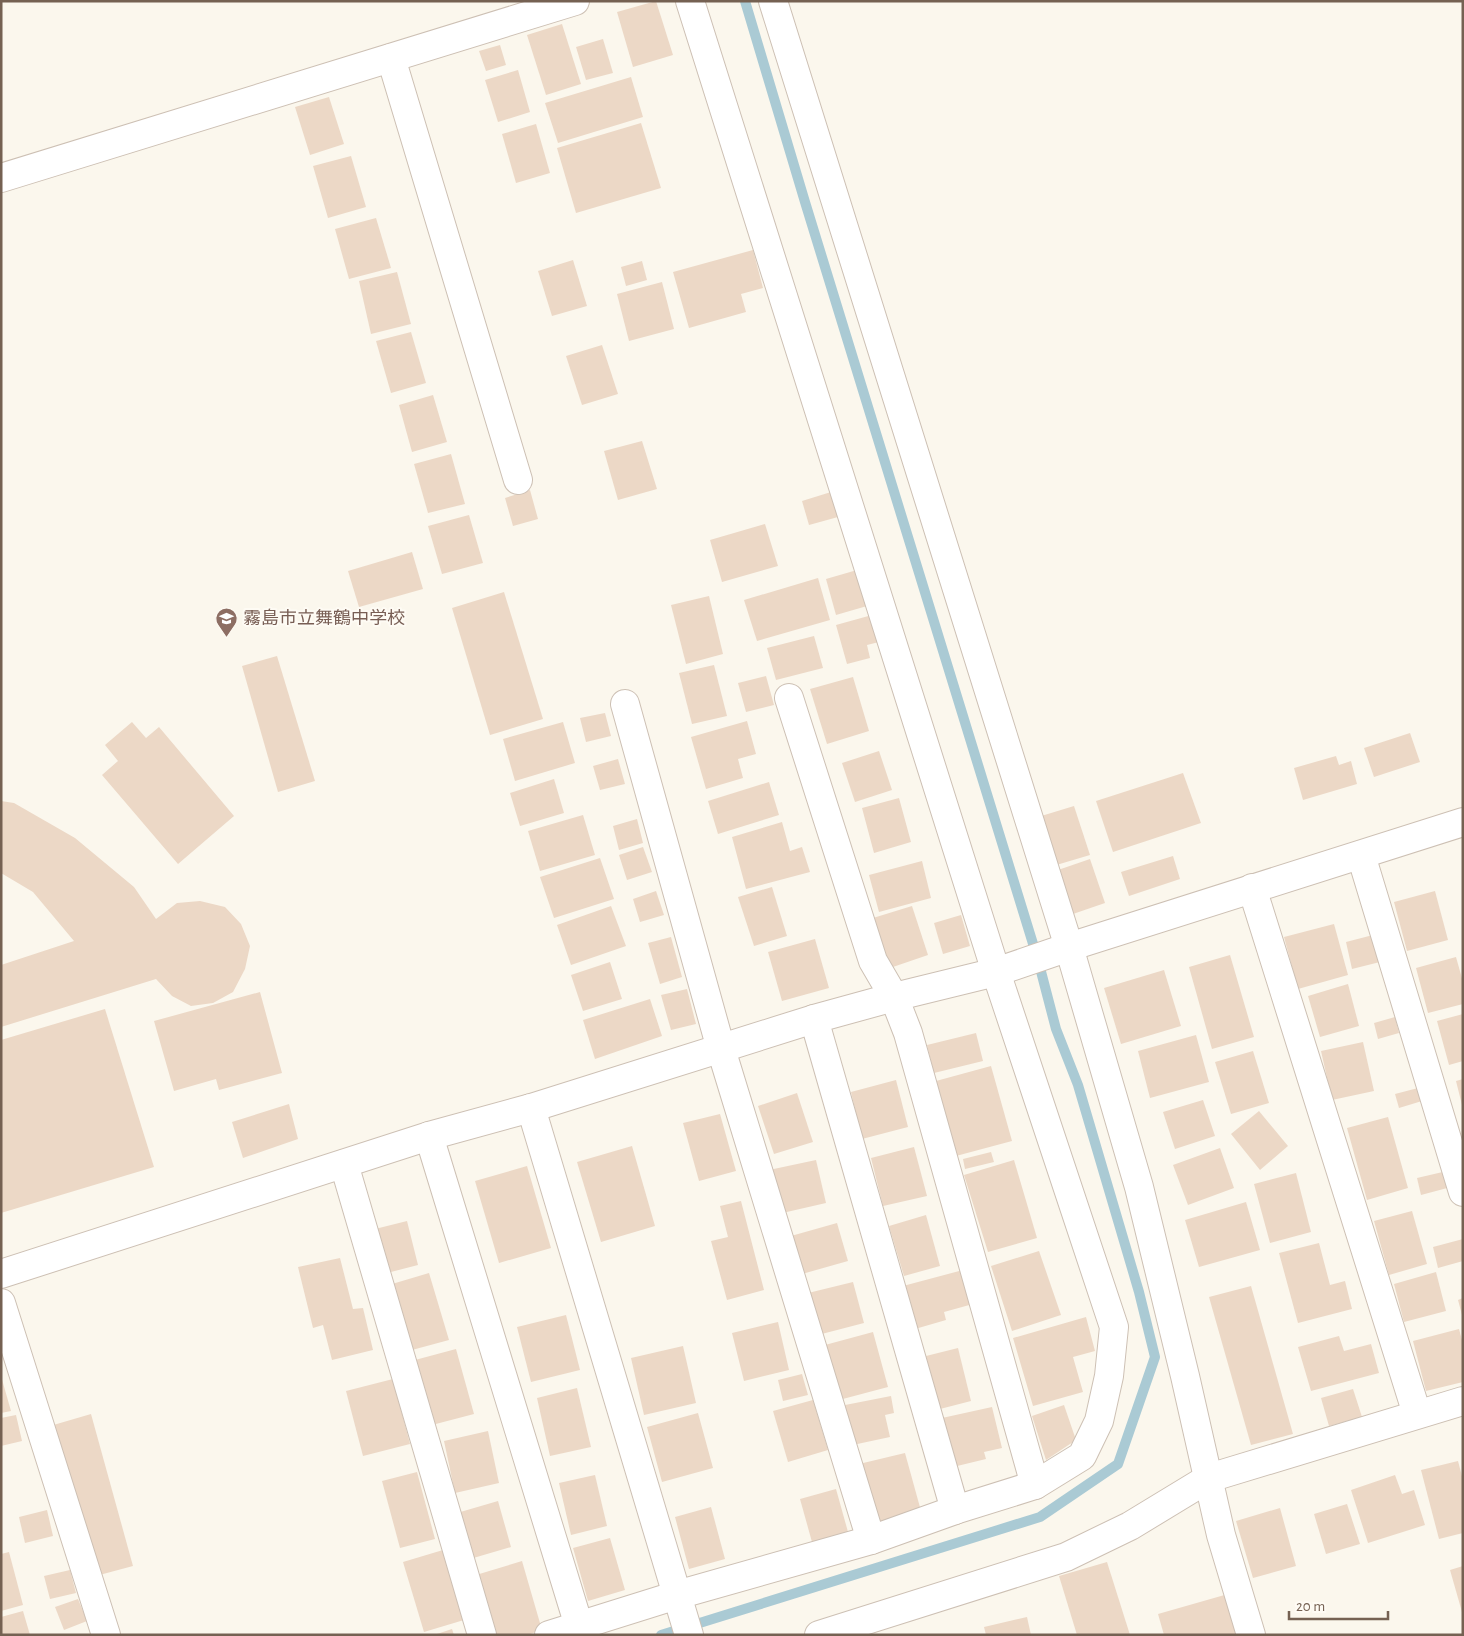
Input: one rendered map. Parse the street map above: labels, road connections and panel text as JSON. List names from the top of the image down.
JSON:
{
  "places": {
    "school or university": ["霧島市立舞鶴中学校"]
  },
  "scale_bar": "20 m"
}
